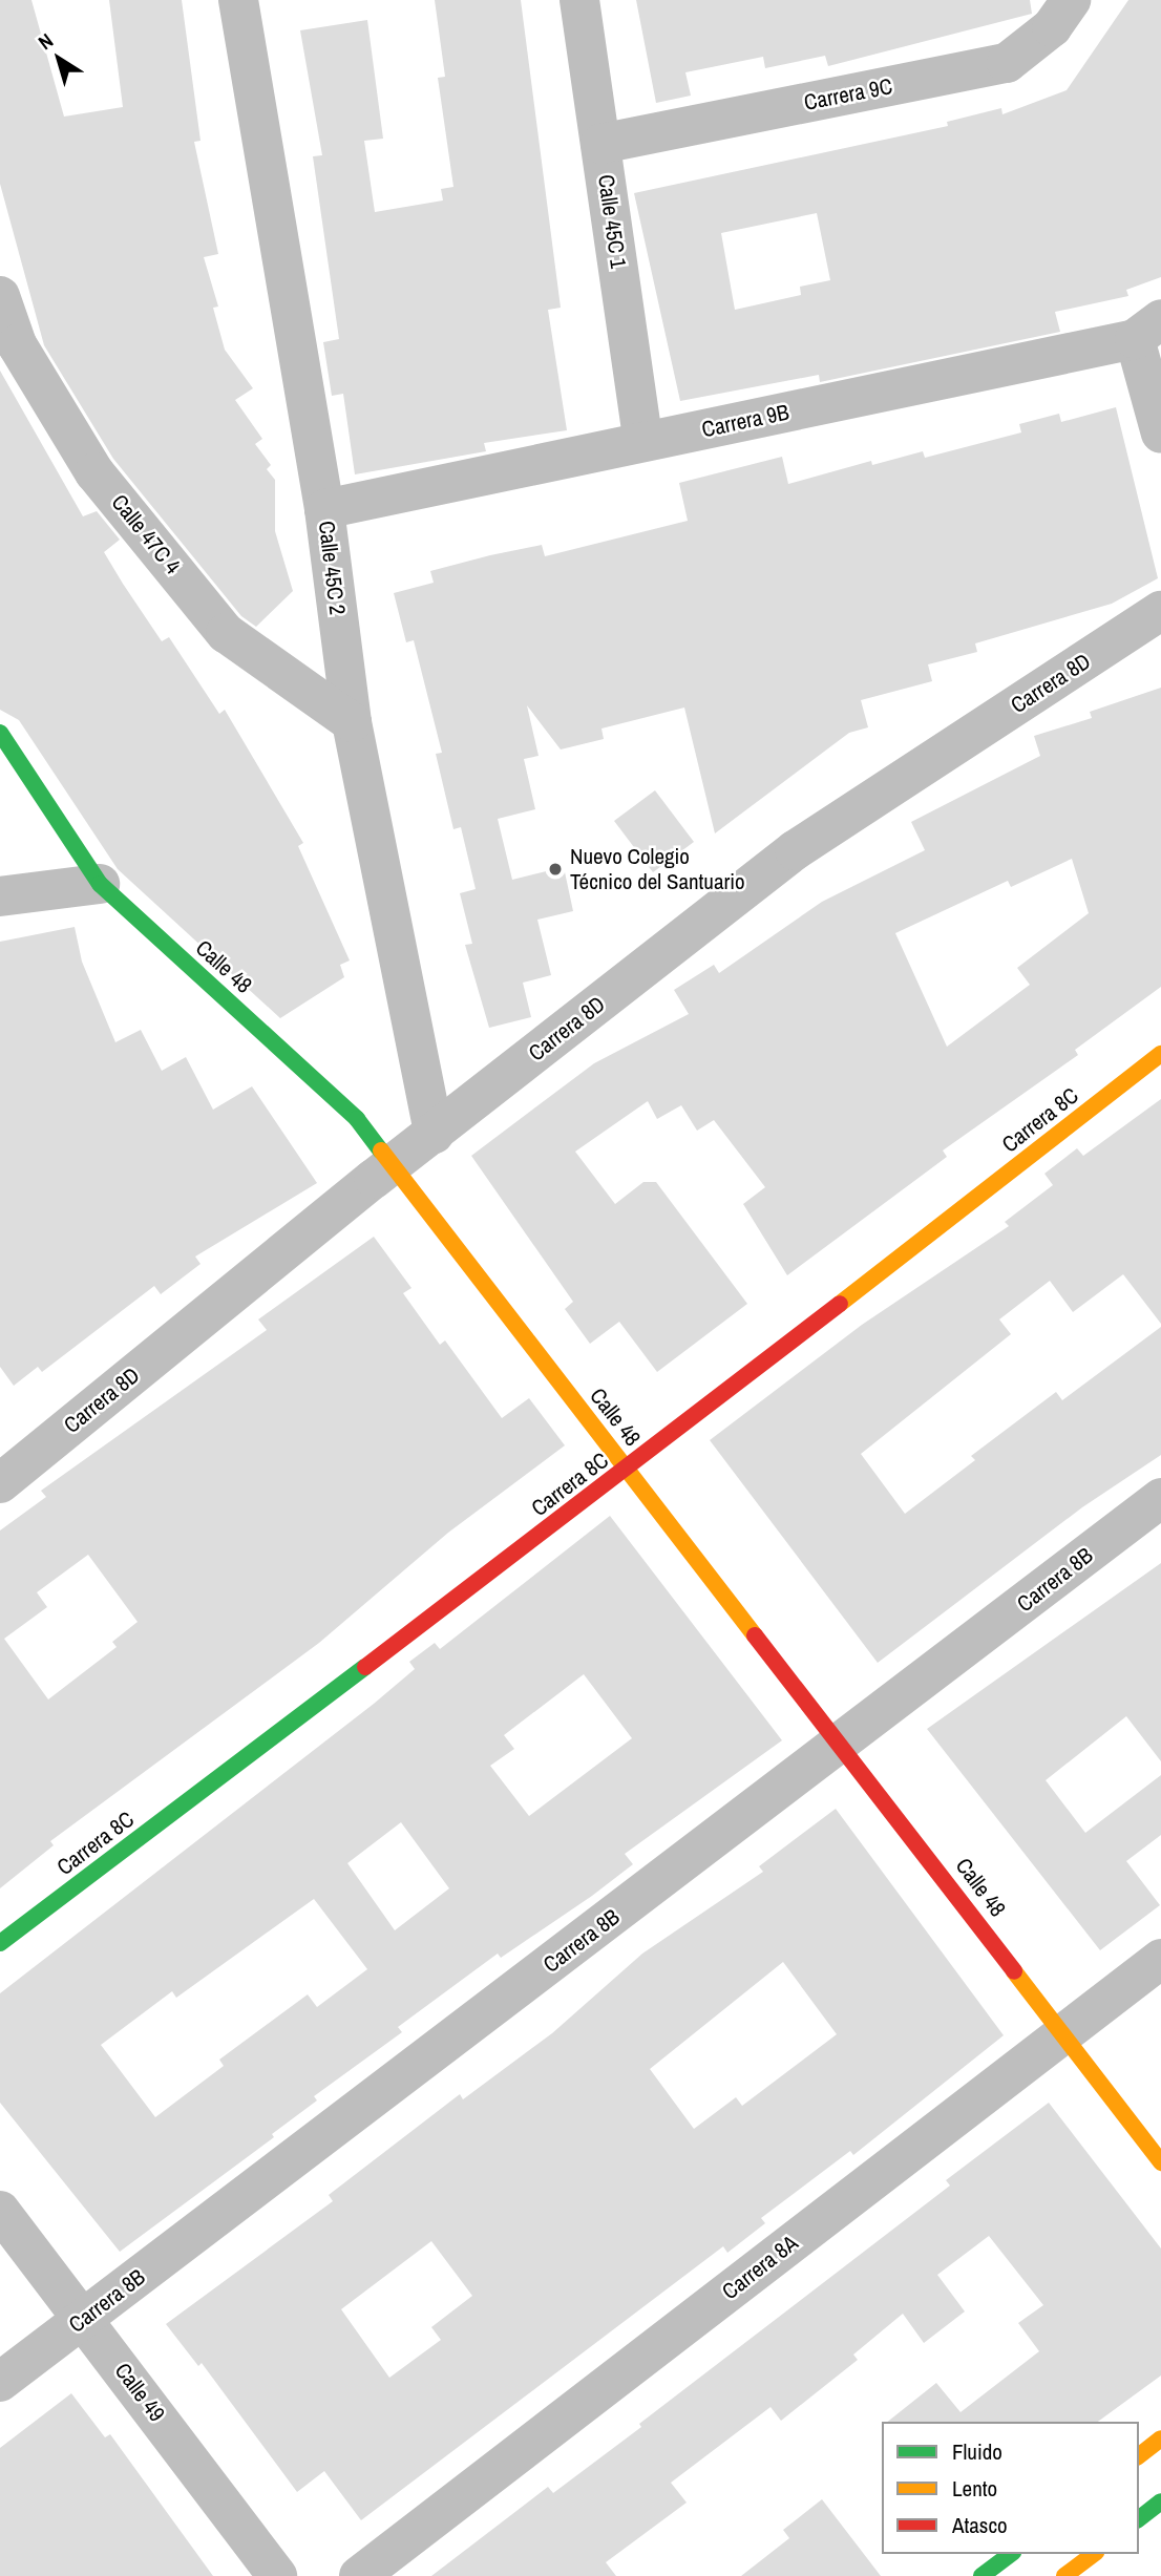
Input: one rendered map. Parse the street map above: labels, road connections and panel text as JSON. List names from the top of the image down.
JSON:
{
  "streets": {
    "street": [
      "Carrera 9C",
      "Calle 45C 1",
      "Carrera 9B",
      "Calle 47C 4",
      "Calle 45C 2",
      "Carrera 8D",
      "Calle 48",
      "Carrera 8C",
      "Carrera 8B",
      "Carrera 8A",
      "Calle 49"
    ]
  },
  "crossings": [
    ["Carrera 9C", "Calle 45C 1"],
    ["Calle 45C 1", "Carrera 9B"],
    ["Carrera 9B", "Calle 45C 2"],
    ["Calle 47C 4", "Calle 45C 2"],
    ["Calle 45C 2", "Carrera 8D"],
    ["Carrera 8D", "Calle 48"],
    ["Calle 48", "Carrera 8C"],
    ["Calle 48", "Carrera 8B"],
    ["Calle 48", "Carrera 8A"],
    ["Carrera 8B", "Calle 49"]
  ],
  "places": ["Nuevo Colegio Técnico del Santuario"],
  "legend": ["Fluido", "Lento", "Atasco"],
  "north": "top left"
}
